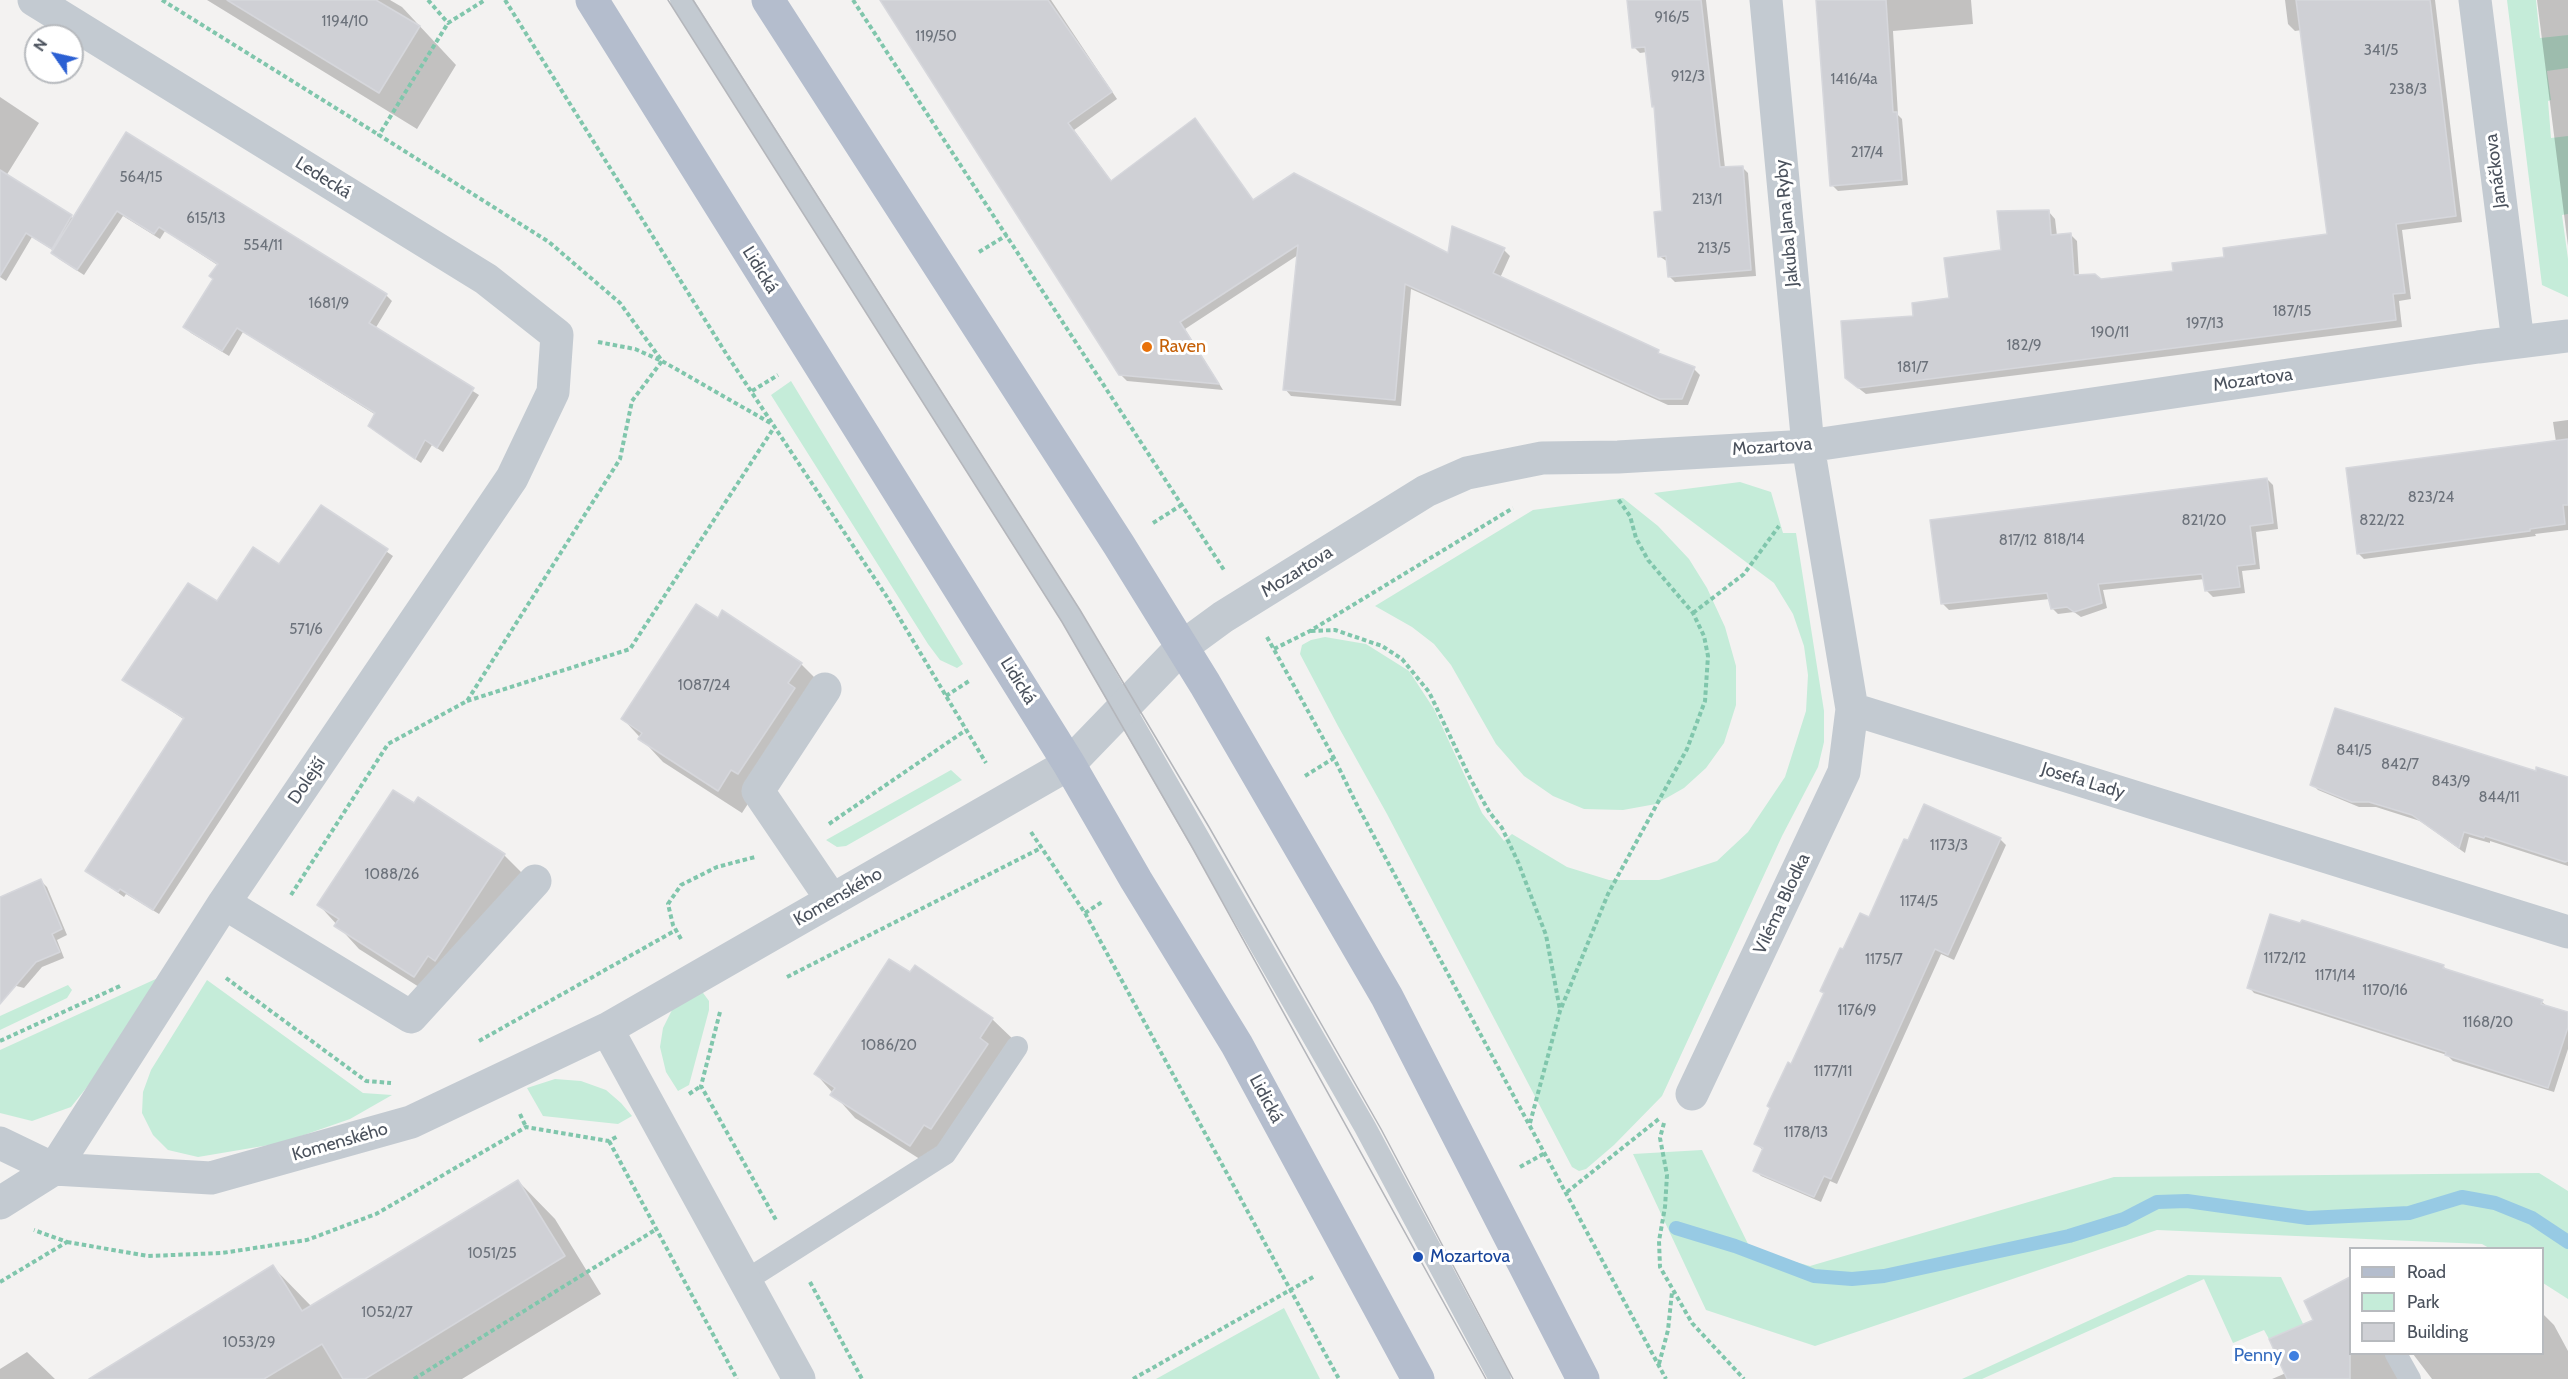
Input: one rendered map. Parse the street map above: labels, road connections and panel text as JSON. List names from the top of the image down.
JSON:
{
  "streets": {
    "main road": ["Lidická"],
    "street": [
      "Janáčkova",
      "Ledecká",
      "Jakuba Jana Ryby",
      "Mozartova",
      "Dolejší",
      "Josefa Lady",
      "Komenského",
      "Viléma Blodka"
    ]
  },
  "crossings": [
    ["Janáčkova", "Mozartova"],
    ["Ledecká", "Dolejší"],
    ["Jakuba Jana Ryby", "Mozartova"],
    ["Lidická", "Mozartova"],
    ["Lidická", "Komenského"],
    ["Mozartova", "Komenského"],
    ["Dolejší", "Komenského"],
    ["Josefa Lady", "Viléma Blodka"]
  ],
  "places": ["Raven", "Mozartova", "Penny"],
  "house_numbers": [
    "916/5",
    "1194/10",
    "119/50",
    "341/5",
    "912/3",
    "1416/4a",
    "238/3",
    "217/4",
    "564/15",
    "213/1",
    "615/13",
    "554/11",
    "213/5",
    "1681/9",
    "187/15",
    "197/13",
    "190/11",
    "182/9",
    "181/7",
    "823/24",
    "821/20",
    "822/22",
    "818/14",
    "817/12",
    "571/6",
    "1087/24",
    "841/5",
    "842/7",
    "843/9",
    "844/11",
    "1173/3",
    "1088/26",
    "1174/5",
    "1172/12",
    "1175/7",
    "1171/14",
    "1170/16",
    "1176/9",
    "1168/20",
    "1086/20",
    "1177/11",
    "1178/13",
    "1051/25",
    "1052/27",
    "1053/29"
  ],
  "legend": ["Road", "Park", "Building"],
  "north": "top left"
}
